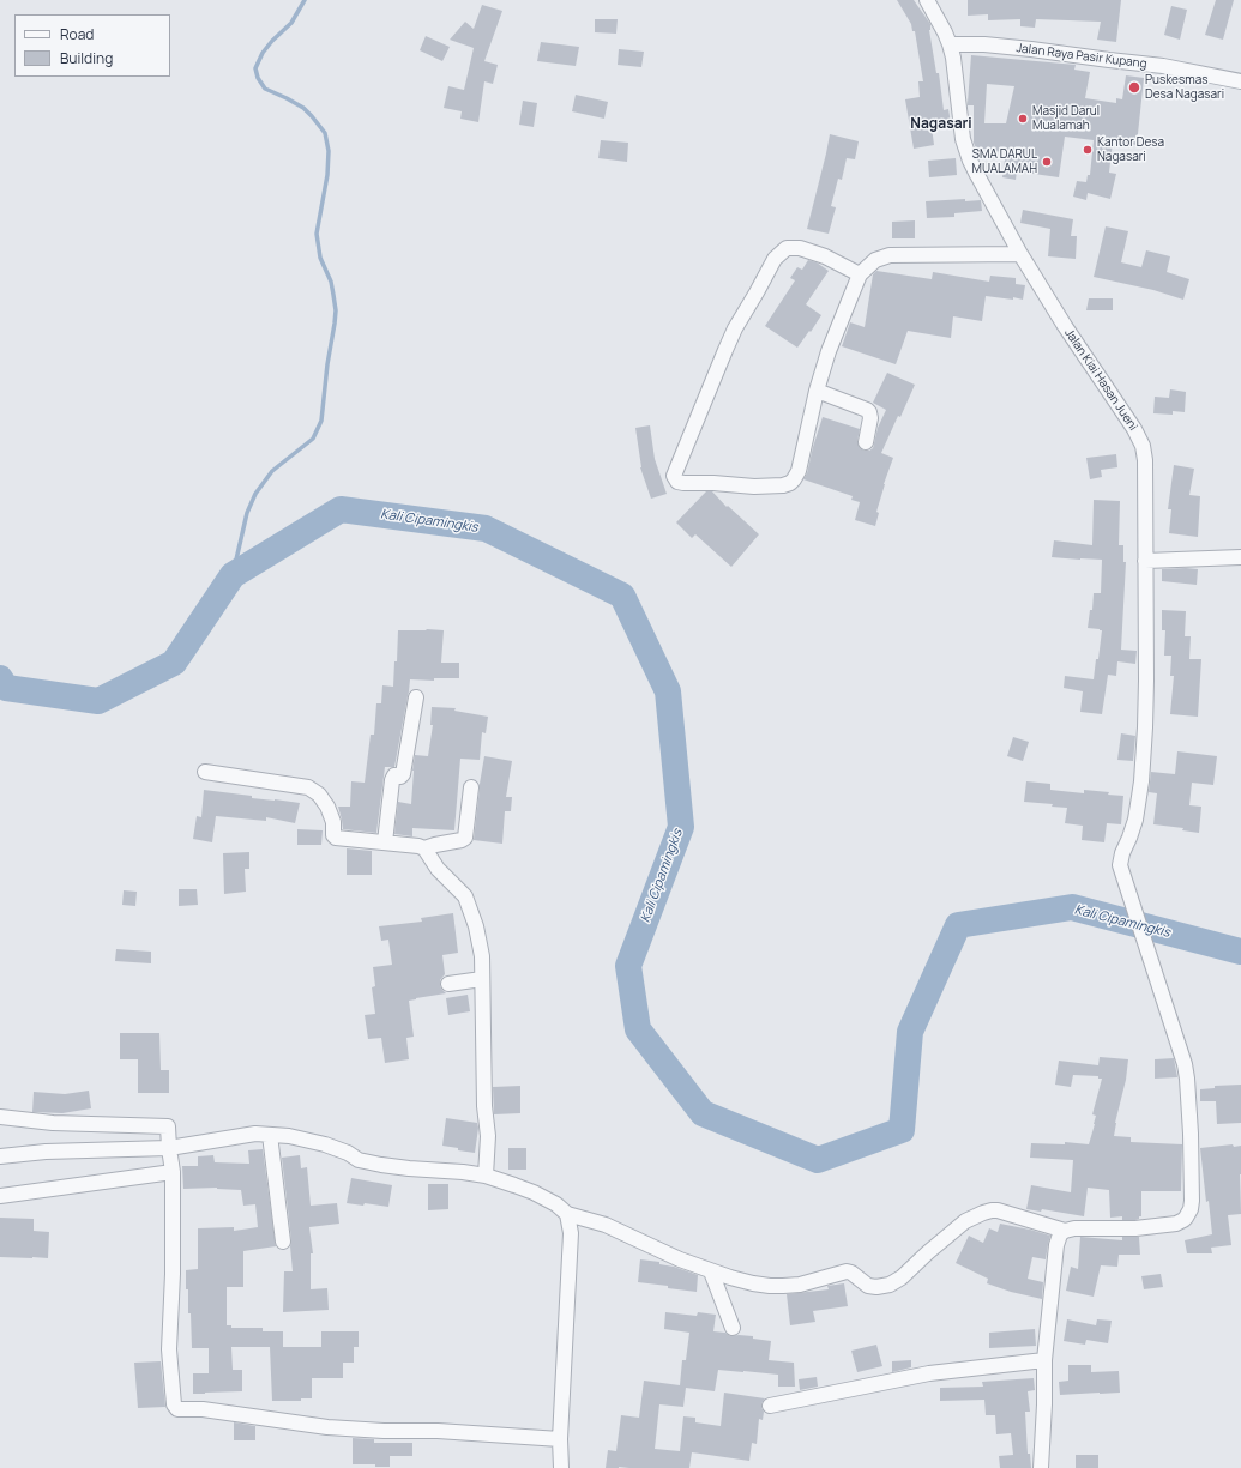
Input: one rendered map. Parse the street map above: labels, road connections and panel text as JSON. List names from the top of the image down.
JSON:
{
  "streets": {
    "street": ["Jalan Raya Pasir Kupang", "Jalan Kiai Hasan Jueni"]
  },
  "crossings": [
    ["Jalan Raya Pasir Kupang", "Jalan Kiai Hasan Jueni"]
  ],
  "districts": ["Nagasari"],
  "water": ["Kali Cipamingkis"],
  "places": [
    "Puskesmas Desa Nagasari",
    "Masjid Darul Mualamah",
    "Kantor Desa Nagasari",
    "SMA DARUL MUALAMAH"
  ],
  "legend": ["Road", "Building"]
}
